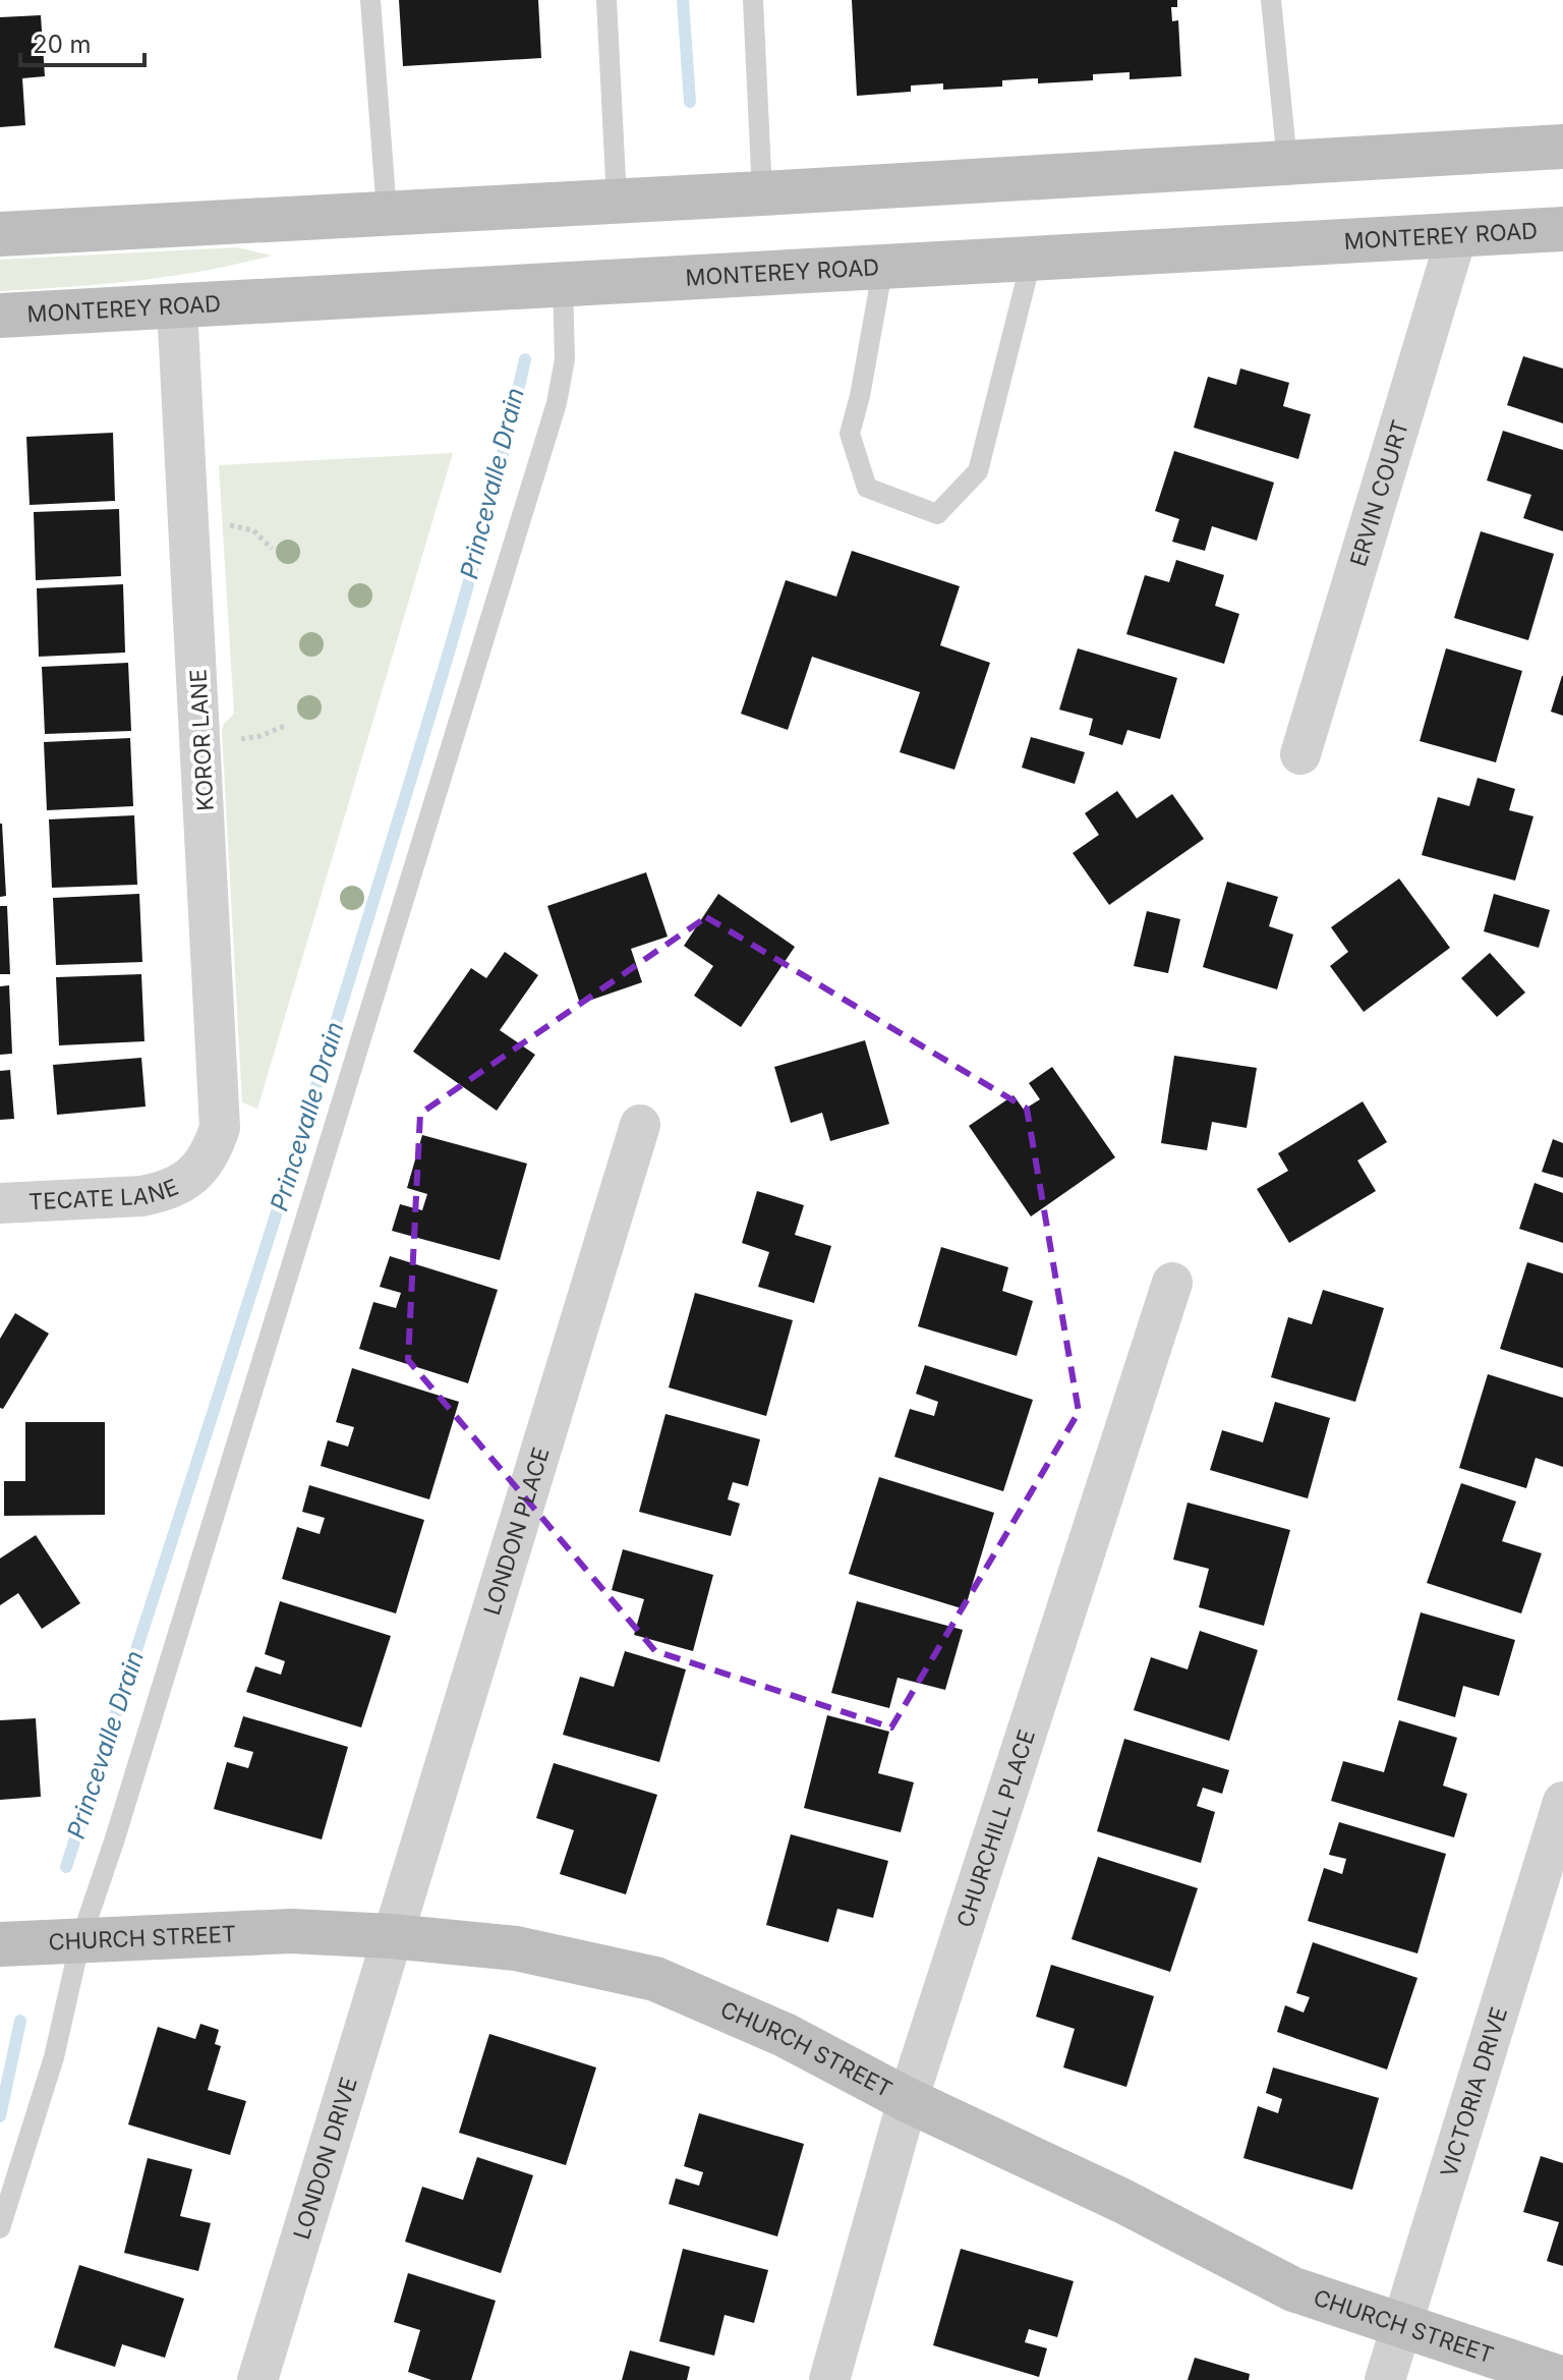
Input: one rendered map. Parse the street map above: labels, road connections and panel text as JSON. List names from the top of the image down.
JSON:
{
  "streets": {
    "main road": ["MONTEREY ROAD", "CHURCH STREET"],
    "street": [
      "ERVIN COURT",
      "KOROR LANE",
      "TECATE LANE",
      "LONDON PLACE",
      "CHURCHILL PLACE",
      "VICTORIA DRIVE",
      "LONDON DRIVE"
    ]
  },
  "crossings": [
    ["MONTEREY ROAD", "ERVIN COURT"],
    ["MONTEREY ROAD", "KOROR LANE"],
    ["KOROR LANE", "TECATE LANE"],
    ["LONDON PLACE", "CHURCH STREET"],
    ["LONDON PLACE", "LONDON DRIVE"],
    ["CHURCHILL PLACE", "CHURCH STREET"],
    ["CHURCH STREET", "VICTORIA DRIVE"],
    ["CHURCH STREET", "LONDON DRIVE"]
  ],
  "water": ["Princevalle Drain"],
  "scale_bar": "20 m"
}
